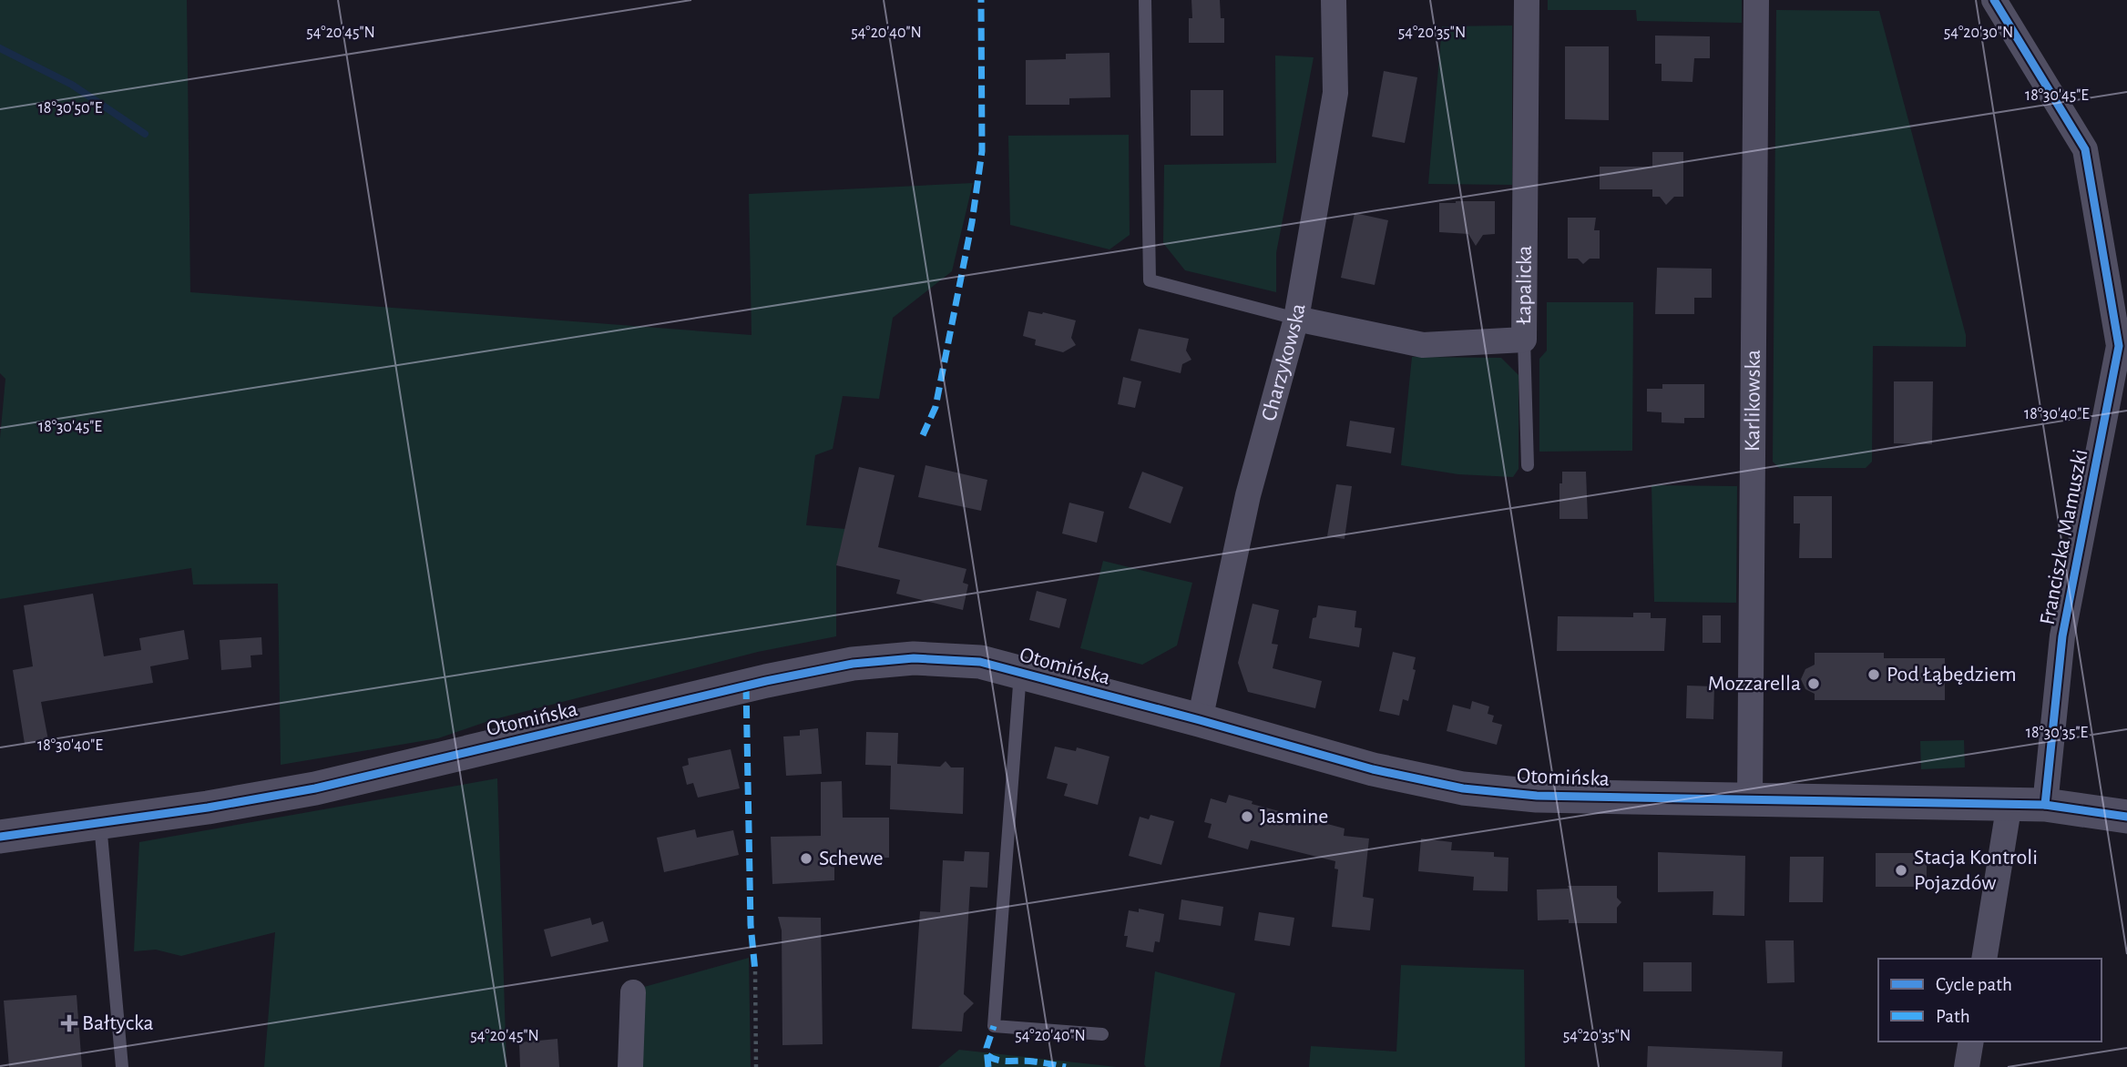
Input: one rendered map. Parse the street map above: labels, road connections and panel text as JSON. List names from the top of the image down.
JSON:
{
  "streets": {
    "street": [
      "Łapalicka",
      "Charzykowska",
      "Karlikowska",
      "Franciszka Mamuszki",
      "Otomińska"
    ]
  },
  "crossings": [
    ["Łapalicka", "Charzykowska"],
    ["Charzykowska", "Otomińska"],
    ["Karlikowska", "Otomińska"],
    ["Franciszka Mamuszki", "Otomińska"]
  ],
  "places": {
    "other": [
      "Pod Łąbędziem",
      "Mozzarella",
      "Jasmine",
      "Schewe",
      "Stacja Kontroli Pojazdów"
    ],
    "health": ["Bałtycka"]
  },
  "legend": ["Cycle path", "Path"],
  "coordinates": [
    "54°20'45\"N",
    "54°20'40\"N",
    "54°20'35\"N",
    "54°20'30\"N",
    "18°30'45\"E",
    "18°30'50\"E",
    "18°30'40\"E",
    "18°30'35\"E"
  ]
}
